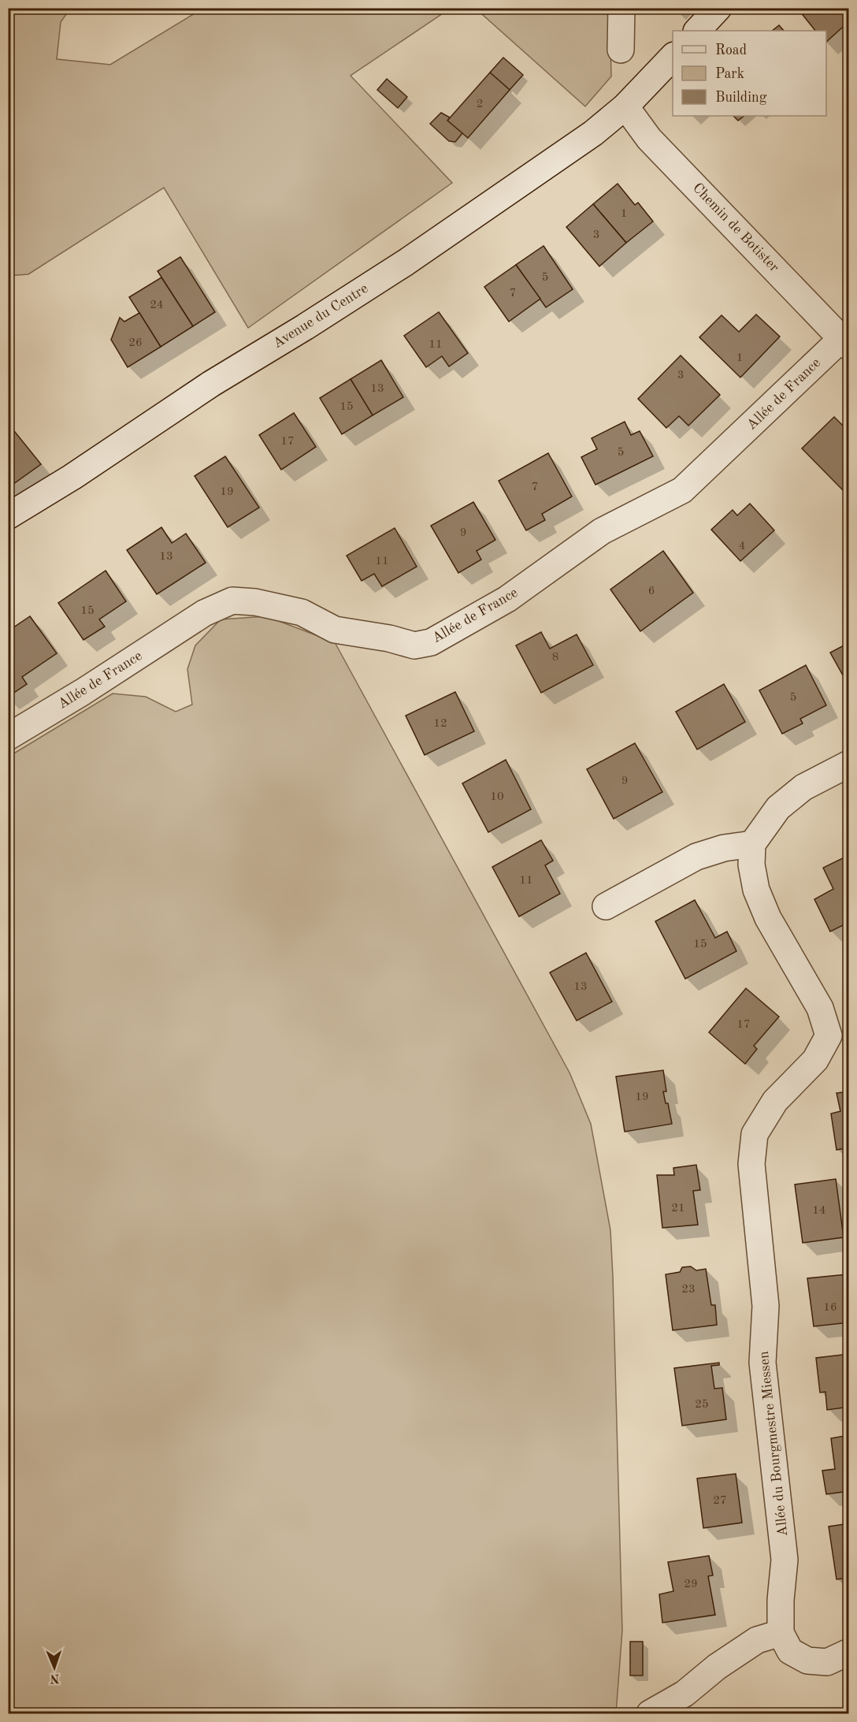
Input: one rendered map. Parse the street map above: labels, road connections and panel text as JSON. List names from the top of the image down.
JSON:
{
  "streets": {
    "street": [
      "Chemin de Botister",
      "Avenue du Centre",
      "Allée de France",
      "Allée du Bourgmestre Miessen"
    ]
  },
  "crossings": [
    ["Chemin de Botister", "Avenue du Centre"],
    ["Chemin de Botister", "Allée de France"]
  ],
  "house_numbers": [
    "2",
    "1",
    "3",
    "5",
    "7",
    "24",
    "26",
    "11",
    "1",
    "3",
    "13",
    "15",
    "17",
    "5",
    "7",
    "19",
    "9",
    "4",
    "13",
    "11",
    "6",
    "15",
    "8",
    "5",
    "12",
    "9",
    "10",
    "11",
    "15",
    "13",
    "17",
    "19",
    "21",
    "14",
    "23",
    "16",
    "25",
    "27",
    "29"
  ],
  "legend": ["Road", "Park", "Building"],
  "north": "bottom"
}
